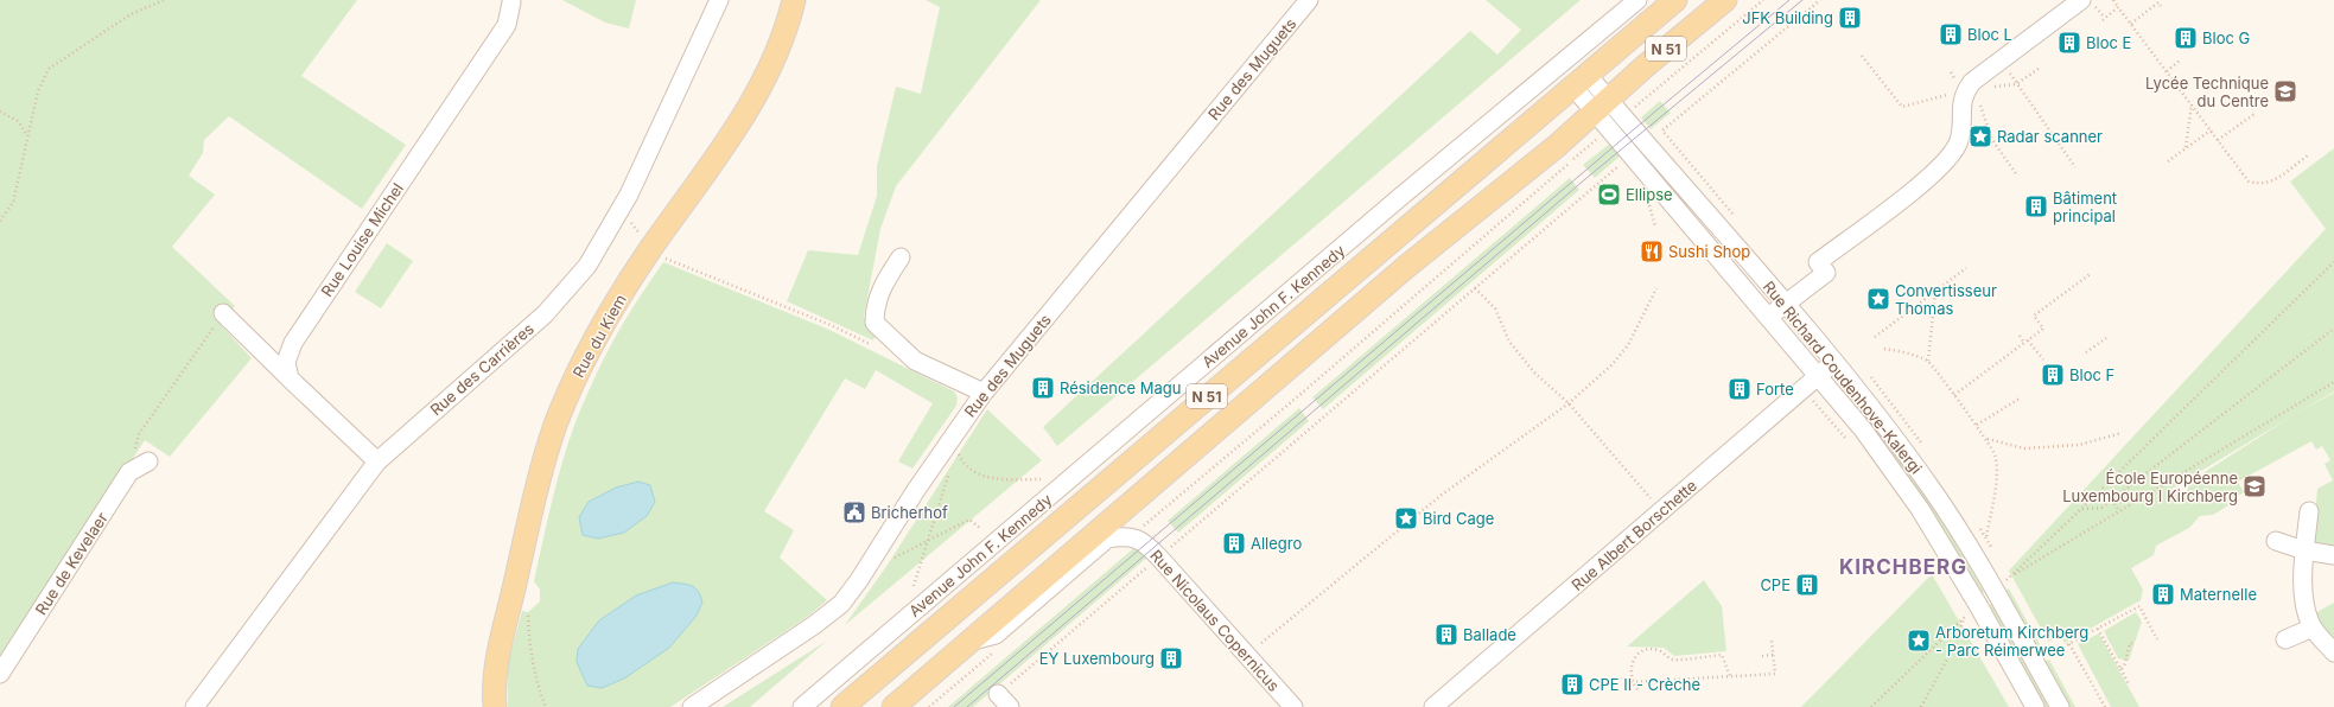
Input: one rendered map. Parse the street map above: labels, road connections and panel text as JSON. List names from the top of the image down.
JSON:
{
  "streets": {
    "main road": ["N 51", "Avenue John F. Kennedy", "Rue du Kiem"],
    "street": [
      "Rue des Muguets",
      "Rue Louise Michel",
      "Rue des Carrières",
      "Rue Richard Coudenhove-Kalergi",
      "Rue Albert Borschette",
      "Rue de Kevelaer",
      "Rue Nicolaus Copernicus"
    ]
  },
  "crossings": [
    ["N 51", "Rue Richard Coudenhove-Kalergi"],
    ["Avenue John F. Kennedy", "Rue Richard Coudenhove-Kalergi"],
    ["Rue Richard Coudenhove-Kalergi", "Rue Albert Borschette"]
  ],
  "districts": ["KIRCHBERG"],
  "places": {
    "building": [
      "JFK Building",
      "Bloc L",
      "Bloc G",
      "Bloc E",
      "Bâtiment principal",
      "Bloc F",
      "Résidence Magu",
      "Forte",
      "Allegro",
      "CPE",
      "Maternelle",
      "Ballade",
      "EY Luxembourg",
      "CPE II - Crèche"
    ],
    "school or university": ["Lycée Technique du Centre", "École Européenne Luxembourg I Kirchberg"],
    "place": [
      "Radar scanner",
      "Convertisseur Thomas",
      "Bird Cage",
      "Arboretum Kirchberg - Parc Réimerwee"
    ],
    "sports": ["Ellipse"],
    "restaurant": ["Sushi Shop"],
    "public building": ["Bricherhof"]
  }
}
